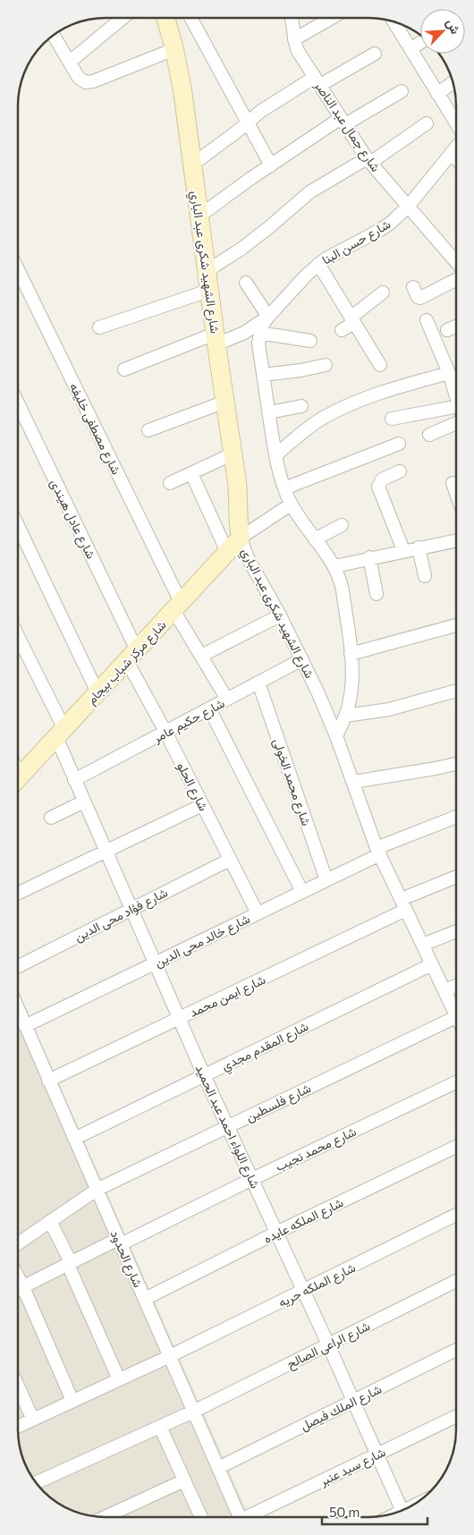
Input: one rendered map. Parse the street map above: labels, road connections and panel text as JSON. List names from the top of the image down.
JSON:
{
  "streets": {
    "main road": ["شارع الشهيد شكرى عبد الباري", "شارع مركز شباب بيجام"],
    "street": [
      "شارع جمال عبد الناصر",
      "شارع حسن البنا",
      "شارع مصطفى خليفه",
      "شارع عادل هيندى",
      "شارع حكيم عامر",
      "شارع محمد الخولى",
      "شارع الحلو",
      "شارع فؤاد محى الدين",
      "شارع خالد محى الدين",
      "شارع ايمن محمد",
      "شارع المقدم مجدي",
      "شارع فلسطين",
      "شارع اللواء احمد عبد الحميد",
      "شارع محمد نجيب",
      "شارع الملكه عايده",
      "شارع الحدود",
      "شارع الملكه حريه",
      "شارع الراعى الصالح",
      "شارع الملك فيصل",
      "شارع سيد عنبر"
    ]
  },
  "crossings": [
    ["شارع جمال عبد الناصر", "شارع حسن البنا"],
    ["شارع حسن البنا", "شارع الشهيد شكرى عبد الباري"],
    ["شارع الشهيد شكرى عبد الباري", "شارع مركز شباب بيجام"],
    ["شارع الشهيد شكرى عبد الباري", "شارع حكيم عامر"],
    ["شارع الشهيد شكرى عبد الباري", "شارع خالد محى الدين"],
    ["شارع الشهيد شكرى عبد الباري", "شارع ايمن محمد"],
    ["شارع الشهيد شكرى عبد الباري", "شارع المقدم مجدي"],
    ["شارع مصطفى خليفه", "شارع مركز شباب بيجام"],
    ["شارع مصطفى خليفه", "شارع حكيم عامر"],
    ["شارع عادل هيندى", "شارع مركز شباب بيجام"],
    ["شارع عادل هيندى", "شارع الحلو"],
    ["شارع مركز شباب بيجام", "شارع الحلو"],
    ["شارع مركز شباب بيجام", "شارع اللواء احمد عبد الحميد"],
    ["شارع حكيم عامر", "شارع محمد الخولى"],
    ["شارع حكيم عامر", "شارع الحلو"],
    ["شارع حكيم عامر", "شارع اللواء احمد عبد الحميد"],
    ["شارع محمد الخولى", "شارع خالد محى الدين"],
    ["شارع الحلو", "شارع فؤاد محى الدين"],
    ["شارع الحلو", "شارع خالد محى الدين"],
    ["شارع فؤاد محى الدين", "شارع اللواء احمد عبد الحميد"],
    ["شارع خالد محى الدين", "شارع اللواء احمد عبد الحميد"],
    ["شارع خالد محى الدين", "شارع الحدود"],
    ["شارع ايمن محمد", "شارع اللواء احمد عبد الحميد"],
    ["شارع ايمن محمد", "شارع الحدود"],
    ["شارع المقدم مجدي", "شارع اللواء احمد عبد الحميد"],
    ["شارع المقدم مجدي", "شارع الحدود"],
    ["شارع فلسطين", "شارع اللواء احمد عبد الحميد"],
    ["شارع فلسطين", "شارع الحدود"],
    ["شارع اللواء احمد عبد الحميد", "شارع محمد نجيب"],
    ["شارع اللواء احمد عبد الحميد", "شارع الملكه عايده"],
    ["شارع اللواء احمد عبد الحميد", "شارع الملكه حريه"],
    ["شارع اللواء احمد عبد الحميد", "شارع الراعى الصالح"],
    ["شارع اللواء احمد عبد الحميد", "شارع الملك فيصل"],
    ["شارع اللواء احمد عبد الحميد", "شارع سيد عنبر"],
    ["شارع محمد نجيب", "شارع الحدود"],
    ["شارع الملكه عايده", "شارع الحدود"],
    ["شارع الحدود", "شارع الملكه حريه"],
    ["شارع الحدود", "شارع الراعى الصالح"],
    ["شارع الحدود", "شارع الملك فيصل"]
  ],
  "scale_bar": "50 m",
  "north": "top right"
}
